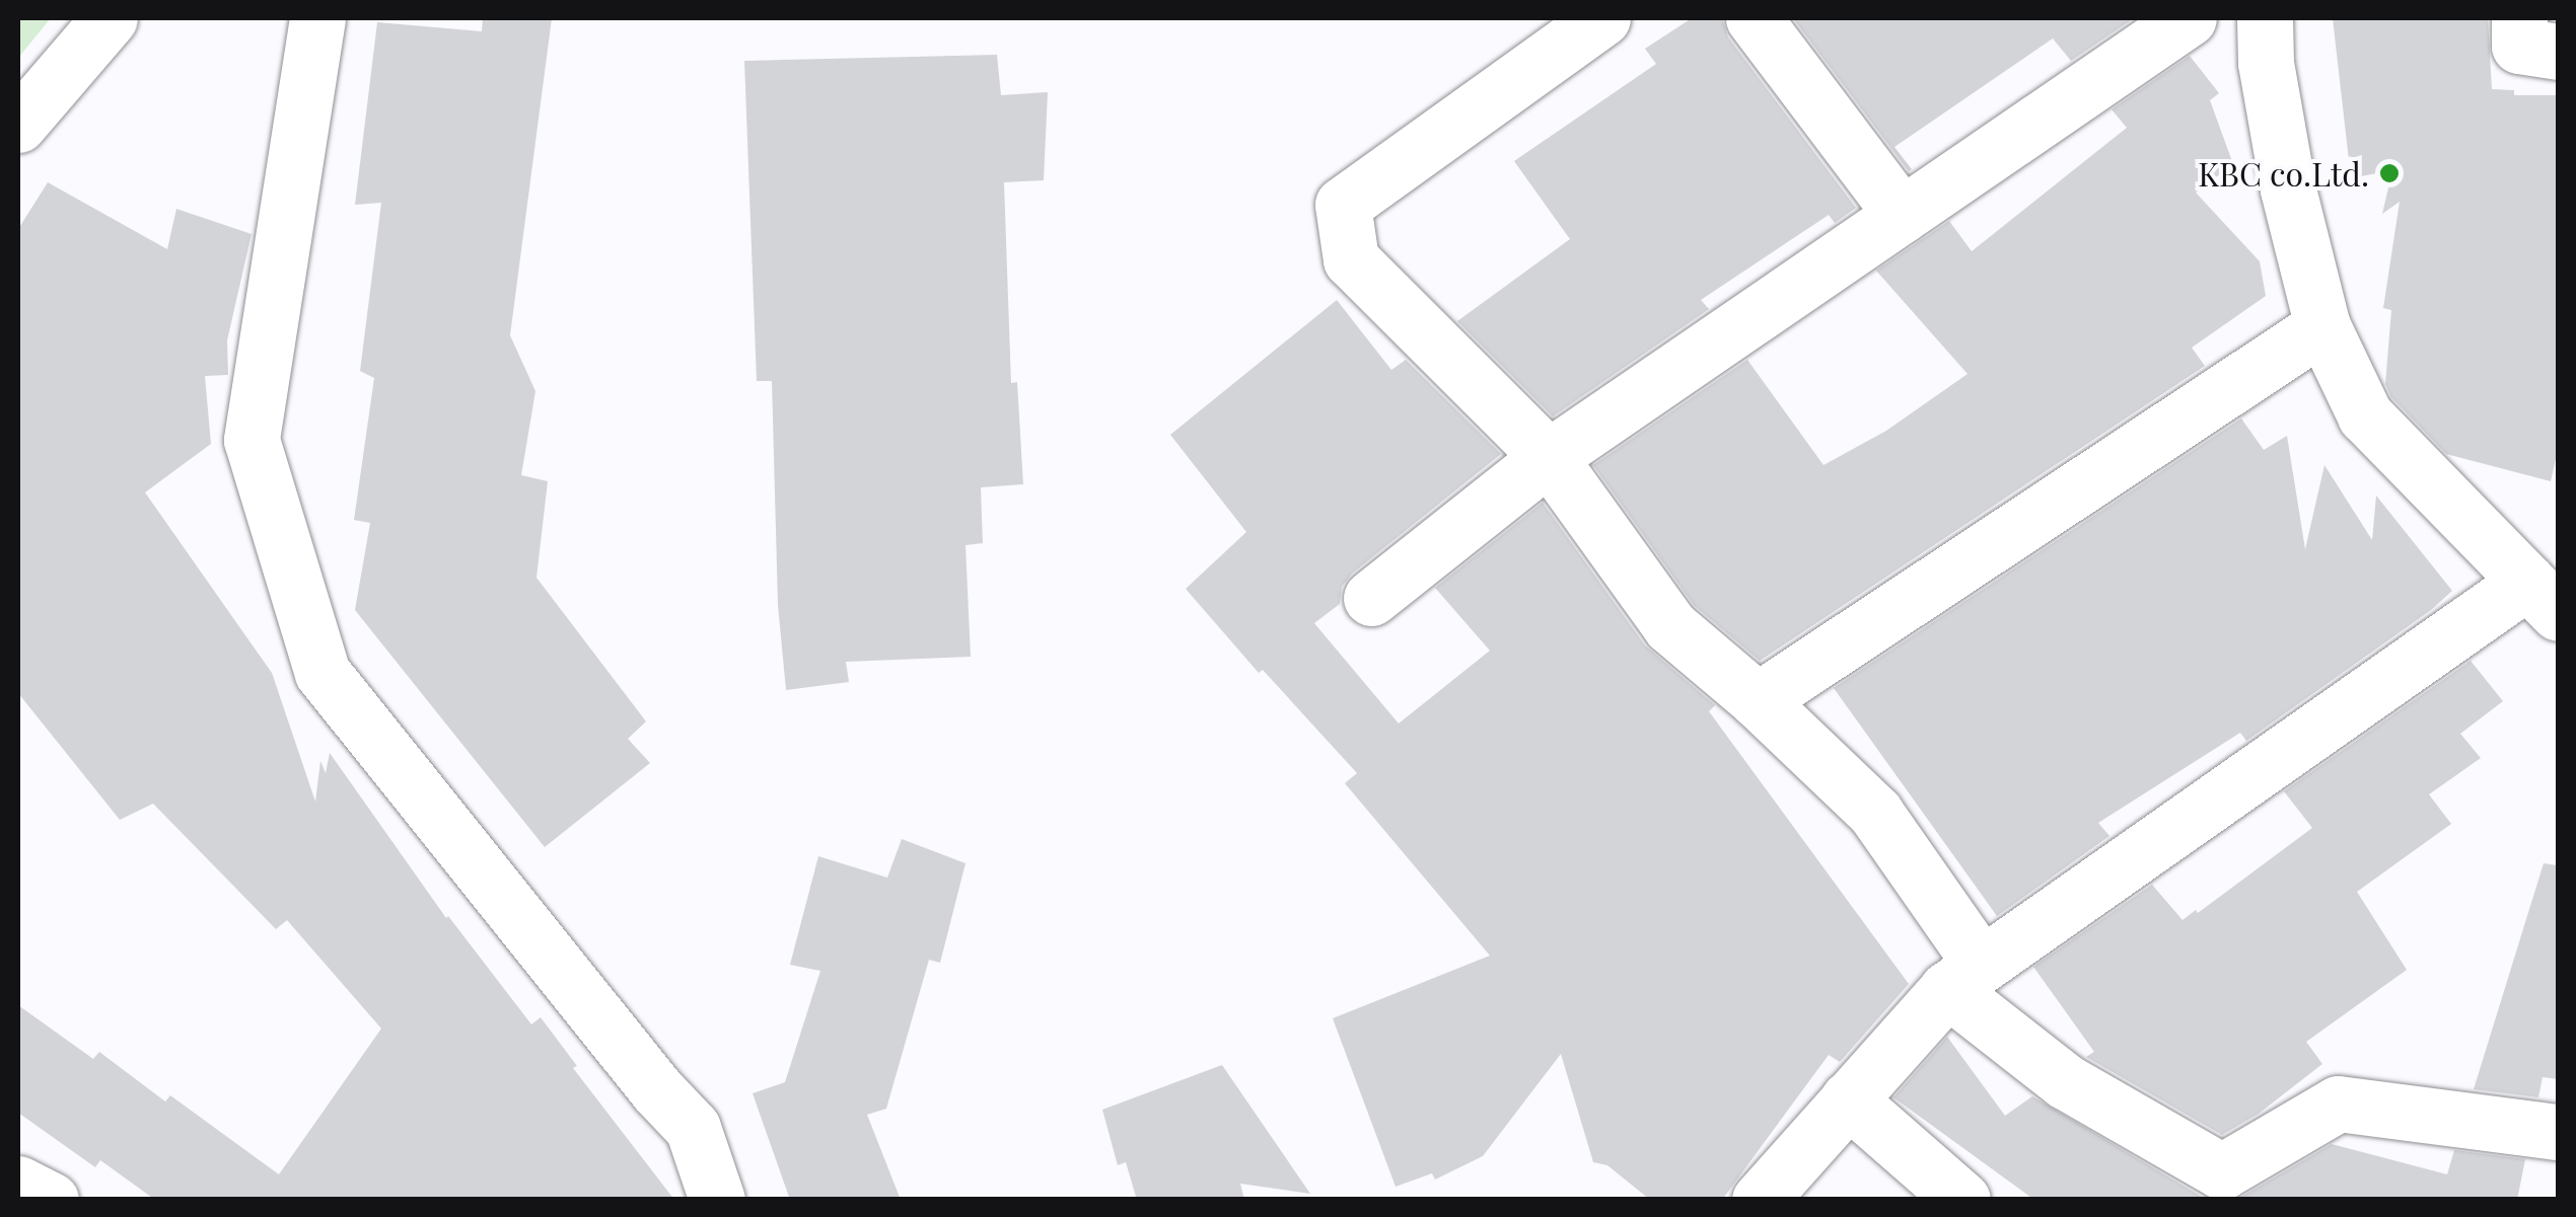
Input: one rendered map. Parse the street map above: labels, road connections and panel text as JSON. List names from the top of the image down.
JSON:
{
  "places": ["KBC co.Ltd."]
}
